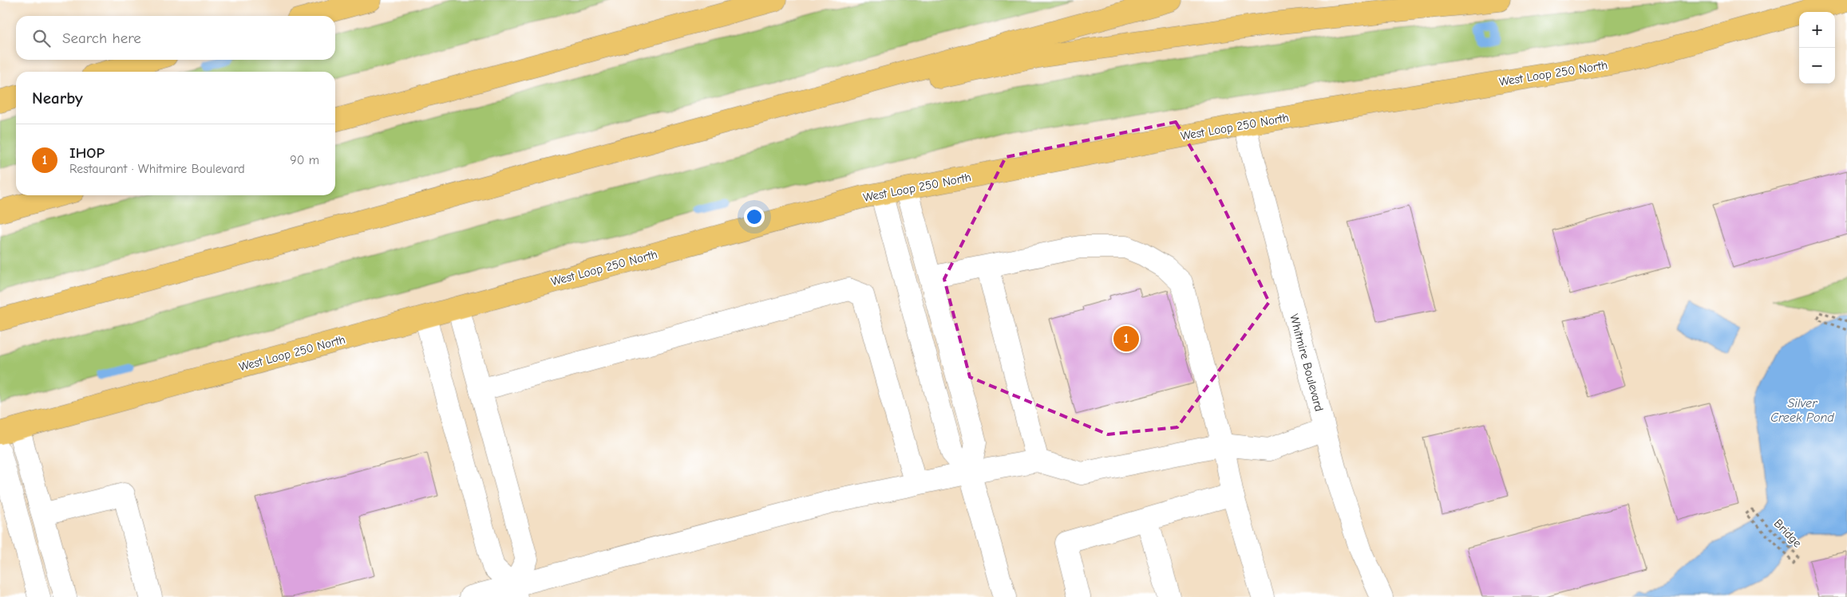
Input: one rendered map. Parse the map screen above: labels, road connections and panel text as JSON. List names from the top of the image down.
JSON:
{
  "streets": {
    "main road": ["West Loop 250 North"],
    "street": ["Whitmire Boulevard"],
    "path": ["Bridge"]
  },
  "crossings": [
    ["West Loop 250 North", "Whitmire Boulevard"]
  ],
  "water": ["Silver Creek Pond"],
  "page": {
    "map_buttons": ["+", "−"],
    "search": "Search here",
    "heading": "Nearby",
    "list": [
      {
        "mark": "1",
        "name": "IHOP",
        "note": "Restaurant · Whitmire Boulevard",
        "value": "90 m"
      }
    ],
    "pins": "1"
  }
}
